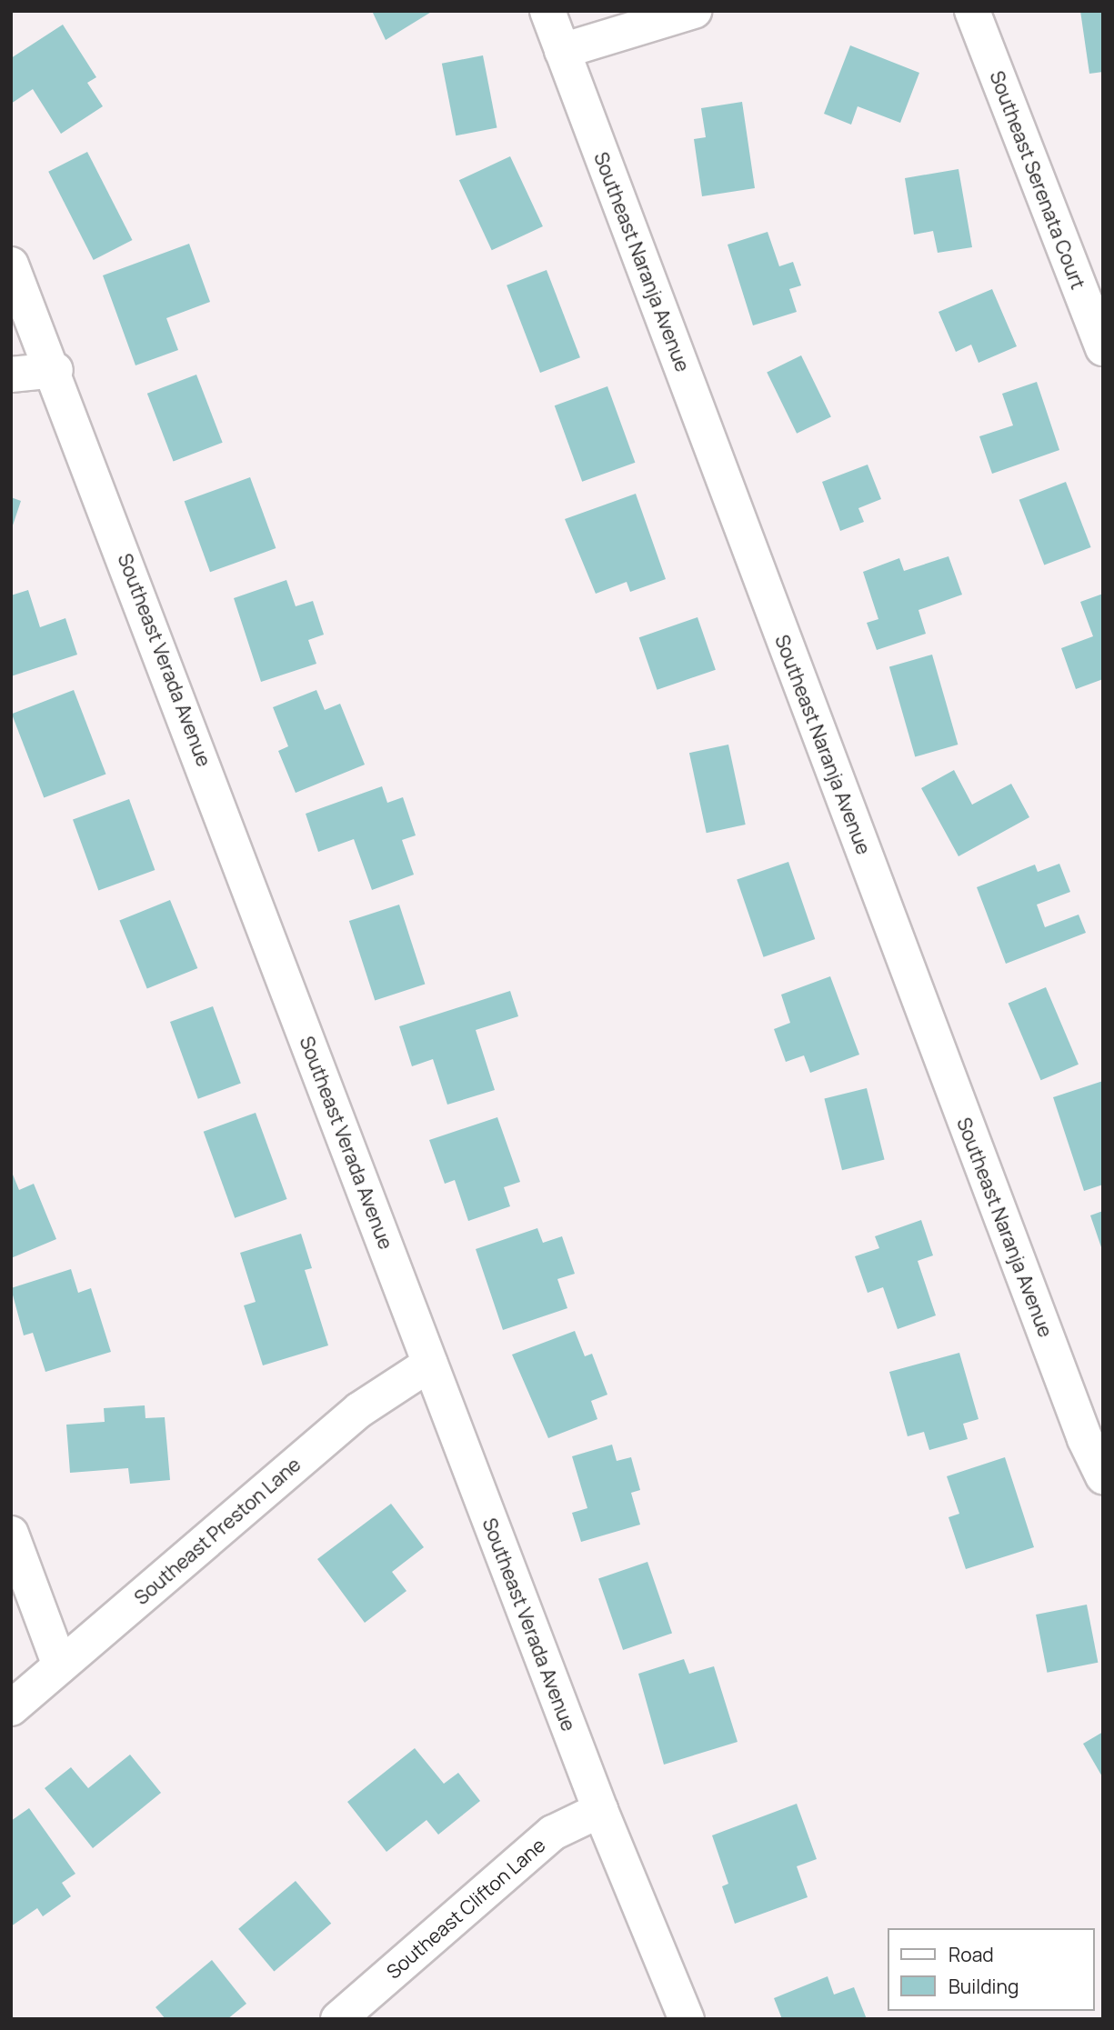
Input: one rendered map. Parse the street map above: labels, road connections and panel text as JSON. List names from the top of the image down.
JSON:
{
  "streets": {
    "street": [
      "Southeast Serenata Court",
      "Southeast Naranja Avenue",
      "Southeast Verada Avenue",
      "Southeast Preston Lane",
      "Southeast Clifton Lane"
    ]
  },
  "crossings": [
    ["Southeast Verada Avenue", "Southeast Preston Lane"],
    ["Southeast Verada Avenue", "Southeast Clifton Lane"]
  ],
  "legend": ["Road", "Building"]
}
